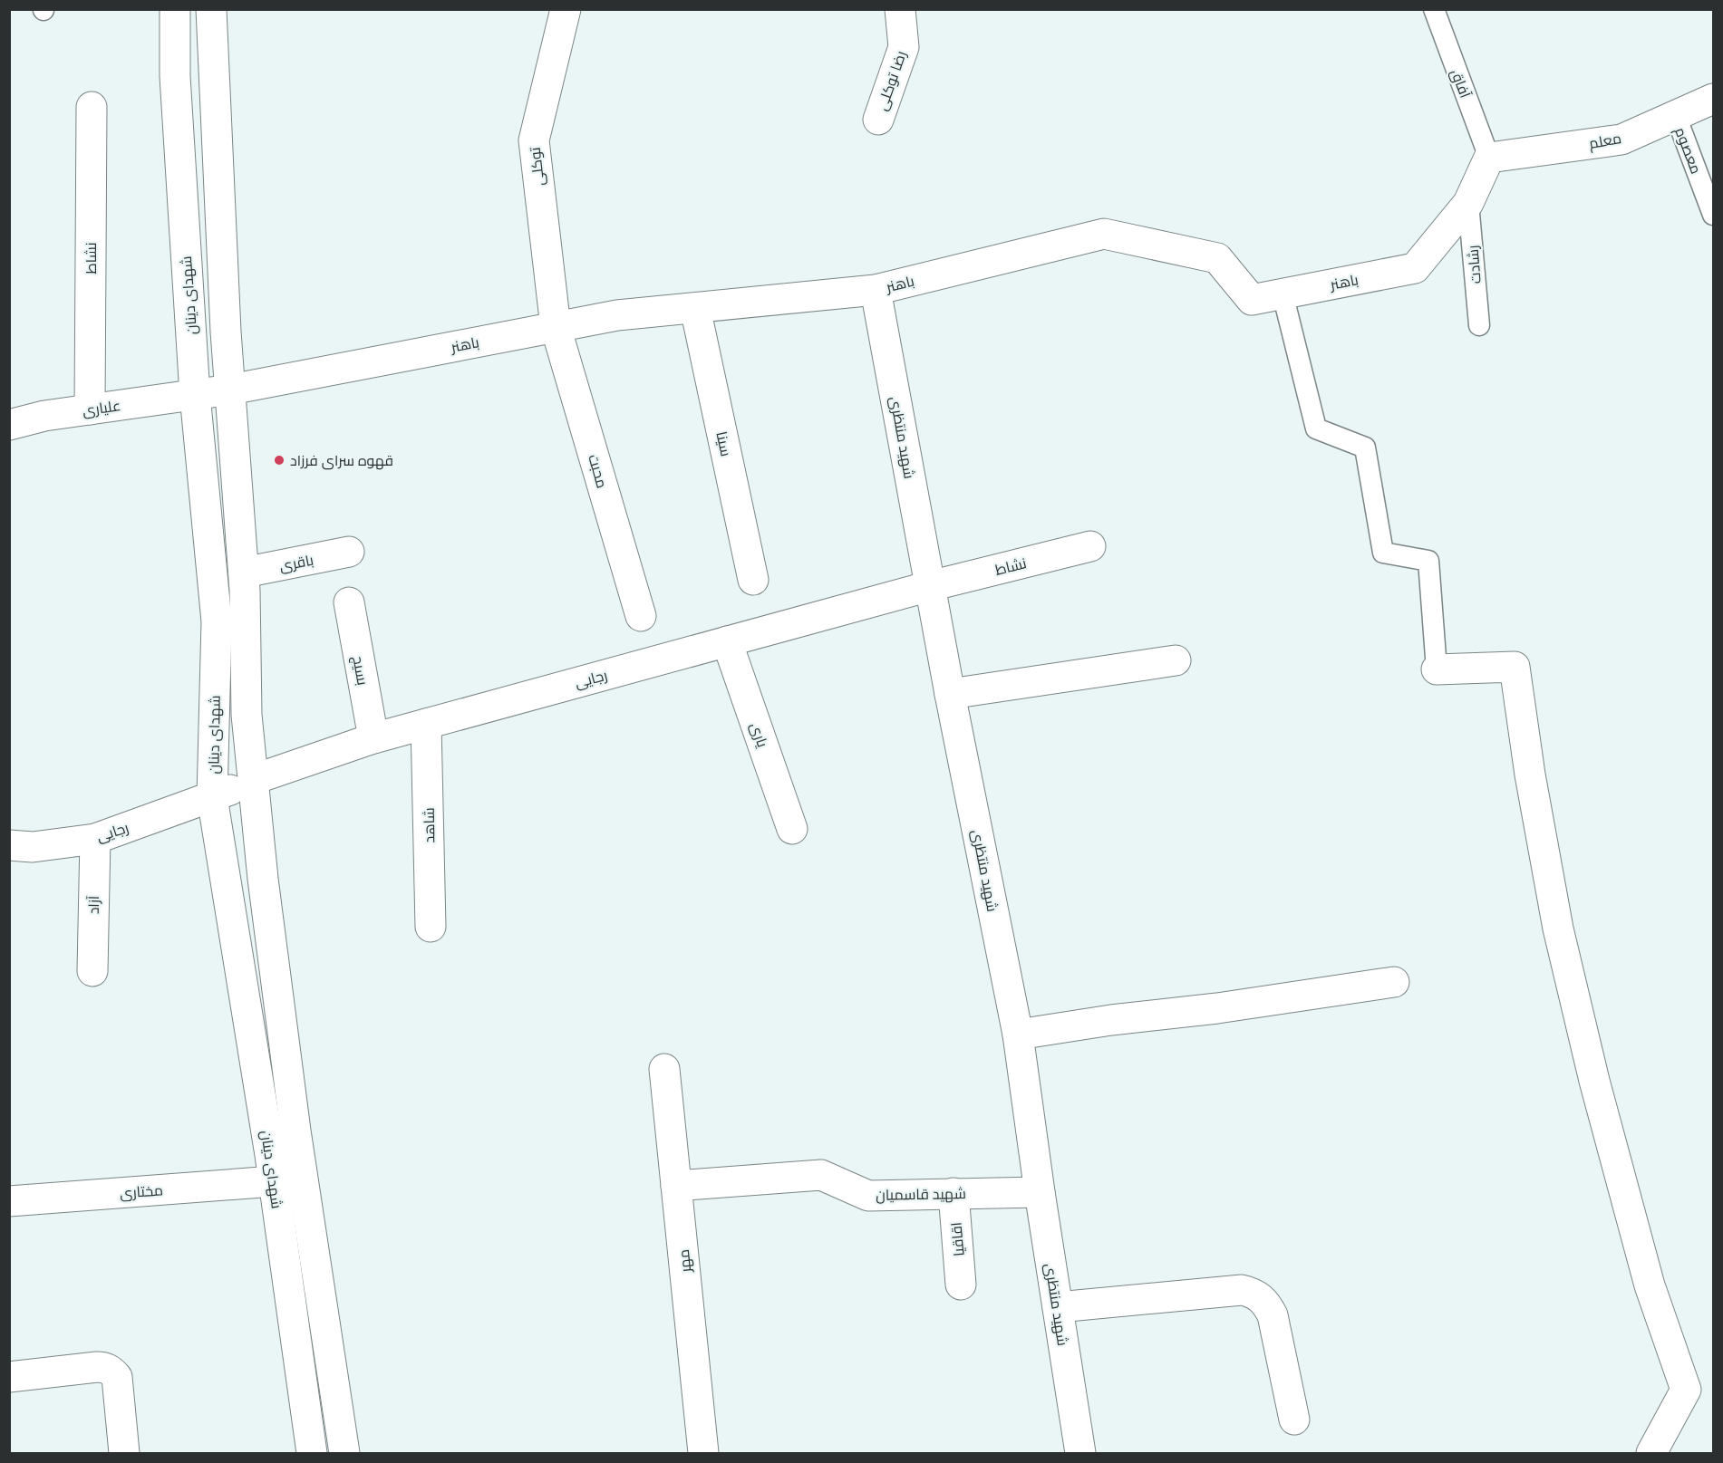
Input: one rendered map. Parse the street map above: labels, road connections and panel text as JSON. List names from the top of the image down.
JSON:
{
  "streets": {
    "street": [
      "رضا توکلی",
      "معلم",
      "توکلی",
      "نشاط",
      "باهنر",
      "شهدای دینان",
      "علیاری",
      "شهید منتظری",
      "سینا",
      "محبت",
      "باقری",
      "بسیج",
      "رجایی",
      "یاری",
      "شاهد",
      "آزاد",
      "مختاری",
      "شهید قاسمیان",
      "اقاقیا",
      "مهر"
    ],
    "lane": ["آفاق", "معصوم", "رشادت"]
  },
  "crossings": [
    ["آفاق", "معلم"],
    ["آفاق", "باهنر"],
    ["معلم", "معصوم"],
    ["معلم", "باهنر"],
    ["توکلی", "باهنر"],
    ["توکلی", "محبت"],
    ["نشاط", "علیاری"],
    ["نشاط", "شهید منتظری"],
    ["نشاط", "رجایی"],
    ["رشادت", "باهنر"],
    ["باهنر", "شهدای دینان"],
    ["باهنر", "علیاری"],
    ["باهنر", "شهید منتظری"],
    ["باهنر", "سینا"],
    ["باهنر", "محبت"],
    ["شهدای دینان", "علیاری"],
    ["شهدای دینان", "باقری"],
    ["شهدای دینان", "رجایی"],
    ["شهدای دینان", "مختاری"],
    ["شهید منتظری", "رجایی"],
    ["شهید منتظری", "شهید قاسمیان"],
    ["بسیج", "رجایی"],
    ["رجایی", "یاری"],
    ["رجایی", "شاهد"],
    ["رجایی", "آزاد"],
    ["شهید قاسمیان", "اقاقیا"],
    ["شهید قاسمیان", "مهر"]
  ],
  "places": ["قهوه سرای فرزاد"]
}
